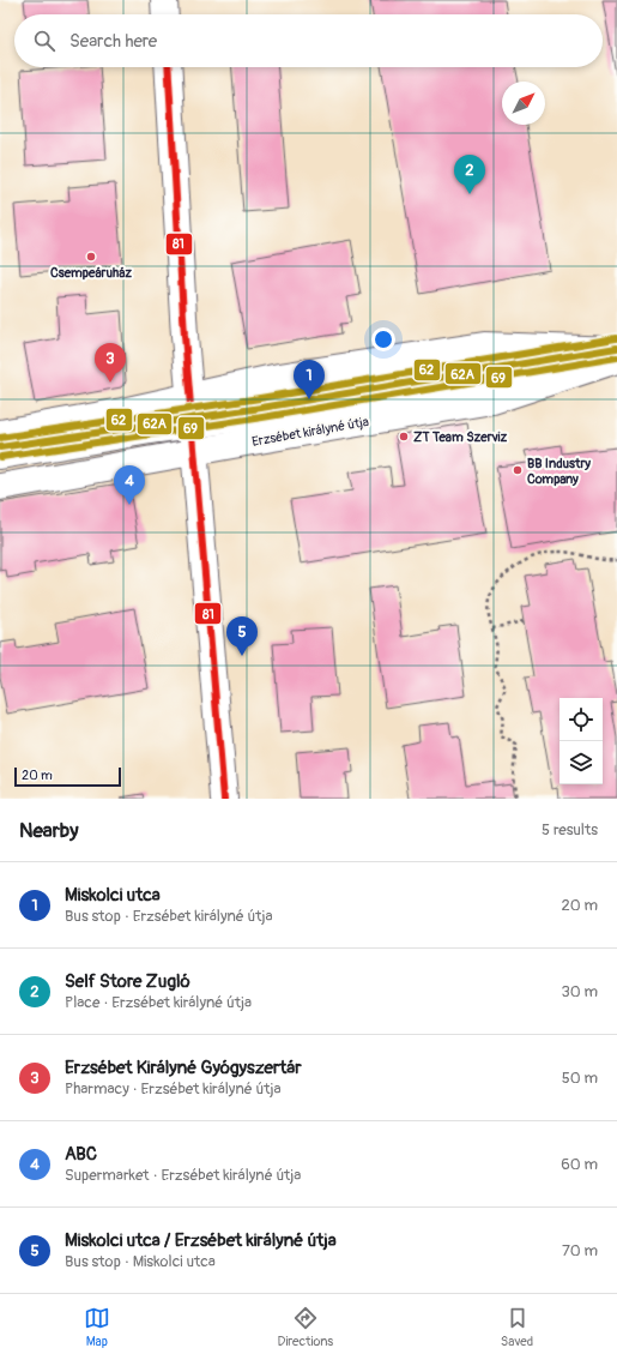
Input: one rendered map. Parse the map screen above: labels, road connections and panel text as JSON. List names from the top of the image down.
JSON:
{
  "streets": {
    "street": ["Erzsébet királyné útja"]
  },
  "places": ["Csempeáruház", "ZT Team Szerviz", "BB Industry Company"],
  "lines": [
    "transit line 81",
    "transit line 62",
    "transit line 62A",
    "transit line 69"
  ],
  "scale_bar": "20 m",
  "north": "top right",
  "page": {
    "search": "Search here",
    "pins": [
      "2",
      "3",
      "1",
      "4",
      "5"
    ],
    "scale": "20 m",
    "heading": ["Nearby", "5 results"],
    "list": [
      {
        "mark": "1",
        "name": "Miskolci utca",
        "note": "Bus stop · Erzsébet királyné útja",
        "value": "20 m"
      },
      {
        "mark": "2",
        "name": "Self Store Zugló",
        "note": "Place · Erzsébet királyné útja",
        "value": "30 m"
      },
      {
        "mark": "3",
        "name": "Erzsébet Királyné Gyógyszertár",
        "note": "Pharmacy · Erzsébet királyné útja",
        "value": "50 m"
      },
      {
        "mark": "4",
        "name": "ABC",
        "note": "Supermarket · Erzsébet királyné útja",
        "value": "60 m"
      },
      {
        "mark": "5",
        "name": "Miskolci utca / Erzsébet királyné útja",
        "note": "Bus stop · Miskolci utca",
        "value": "70 m"
      }
    ],
    "nav": ["Map", "Directions", "Saved"]
  }
}
